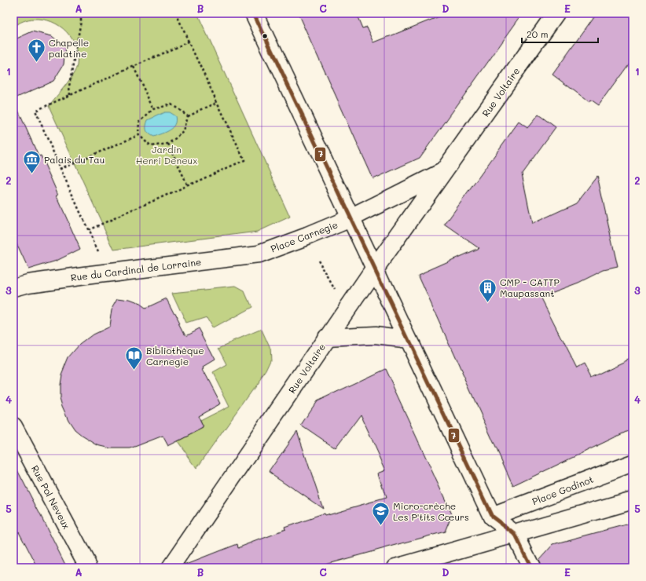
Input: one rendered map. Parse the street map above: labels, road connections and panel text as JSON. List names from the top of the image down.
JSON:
{
  "streets": {
    "street": [
      "Rue Voltaire",
      "Place Carnegie",
      "Rue du Cardinal de Lorraine",
      "Place Godinot",
      "Rue Pol Neveux"
    ]
  },
  "crossings": [
    ["Rue Voltaire", "Place Carnegie"],
    ["Place Carnegie", "Rue du Cardinal de Lorraine"]
  ],
  "parks": ["Jardin Henri Deneux"],
  "places": {
    "church": ["Chapelle palatine"],
    "museum": ["Palais du Tau"],
    "building": ["CMP - CATTP Maupassant"],
    "library": ["Bibliothèque Carnegie"],
    "school or university": ["Micro-crèche Les P'tits Cœurs"]
  },
  "lines": ["transit line 7"],
  "scale_bar": "20 m",
  "grid": {
    "columns": [
      "A",
      "B",
      "C",
      "D",
      "E"
    ],
    "rows": [
      "1",
      "2",
      "3",
      "4",
      "5"
    ]
  }
}
